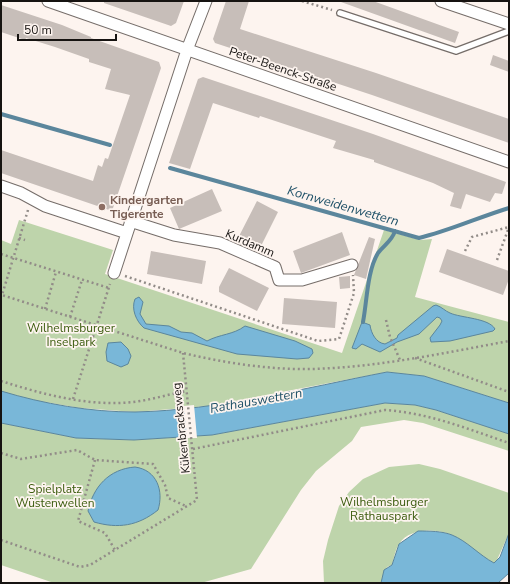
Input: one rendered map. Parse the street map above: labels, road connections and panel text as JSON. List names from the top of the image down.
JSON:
{
  "streets": {
    "street": ["Peter-Beenck-Straße", "Kurdamm"],
    "path": ["Kükenbracksweg"]
  },
  "water": ["Kornweidenwettern", "Rathauswettern"],
  "parks": ["Wilhelmsburger Inselpark", "Spielplatz Wüstenwellen", "Wilhelmsburger Rathauspark"],
  "places": ["Kindergarten Tigerente"],
  "scale_bar": "50 m"
}
